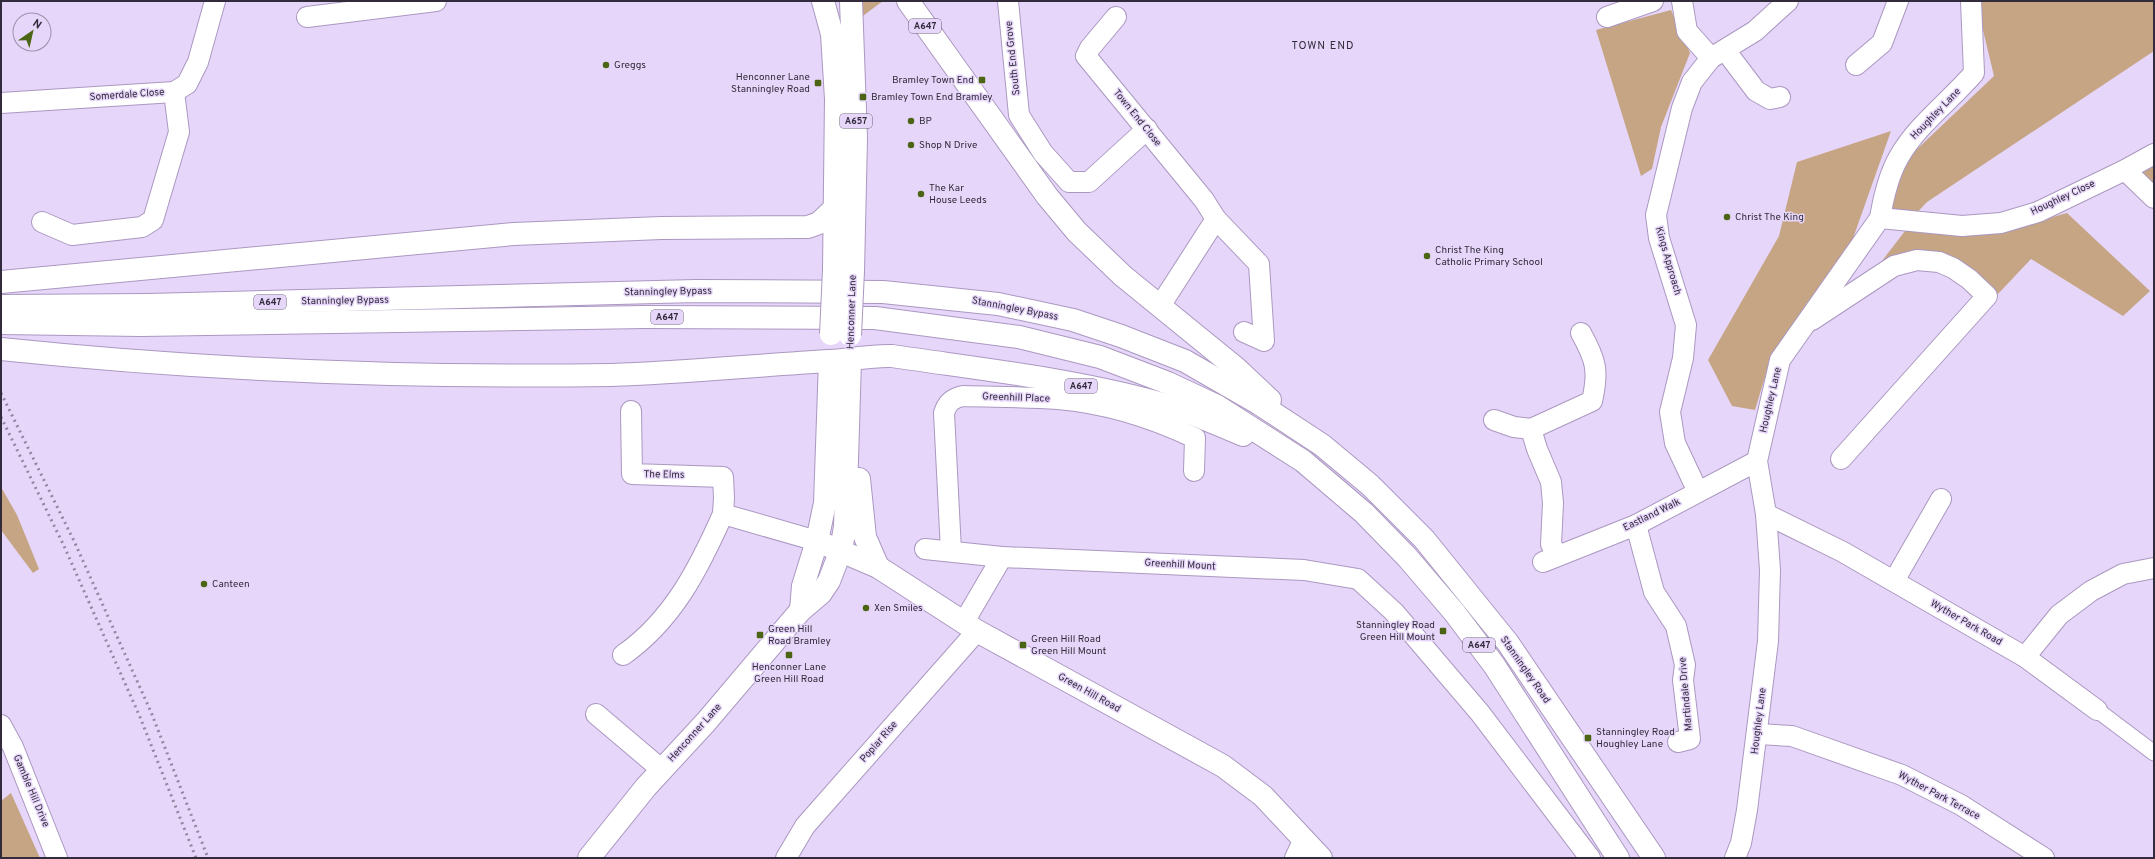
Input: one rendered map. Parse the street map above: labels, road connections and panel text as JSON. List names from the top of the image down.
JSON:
{
  "streets": {
    "main road": [
      "A647",
      "A657",
      "Stanningley Bypass",
      "Henconner Lane",
      "Stanningley Road",
      "Green Hill Road"
    ],
    "street": [
      "South End Grove",
      "Somerdale Close",
      "Houghley Lane",
      "Town End Close",
      "Houghley Close",
      "Kings Approach",
      "Greenhill Place",
      "The Elms",
      "Eastland Walk",
      "Greenhill Mount",
      "Wyther Park Road",
      "Martindale Drive",
      "Poplar Rise",
      "Gamble Hill Drive",
      "Wyther Park Terrace"
    ]
  },
  "crossings": [
    ["A647", "Stanningley Bypass"],
    ["A647", "Henconner Lane"],
    ["A647", "Stanningley Road"],
    ["South End Grove", "Town End Close"],
    ["Houghley Lane", "Houghley Close"],
    ["Houghley Lane", "Eastland Walk"],
    ["Houghley Lane", "Wyther Park Road"],
    ["Houghley Lane", "Wyther Park Terrace"],
    ["Kings Approach", "Eastland Walk"],
    ["Stanningley Bypass", "Stanningley Road"],
    ["Henconner Lane", "Green Hill Road"],
    ["Greenhill Place", "Greenhill Mount"],
    ["Eastland Walk", "Martindale Drive"],
    ["Green Hill Road", "Poplar Rise"]
  ],
  "districts": ["TOWN END"],
  "places": {
    "other": [
      "Greggs",
      "BP",
      "Shop N Drive",
      "The Kar House Leeds",
      "Christ The King",
      "Christ The King Catholic Primary School",
      "Canteen",
      "Xen Smiles"
    ],
    "transit": [
      "Bramley Town End",
      "Henconner Lane Stanningley Road",
      "Bramley Town End Bramley",
      "Stanningley Road Green Hill Mount",
      "Green Hill Road Bramley",
      "Green Hill Road Green Hill Mount",
      "Henconner Lane Green Hill Road",
      "Stanningley Road Houghley Lane"
    ]
  },
  "north": "top right"
}
